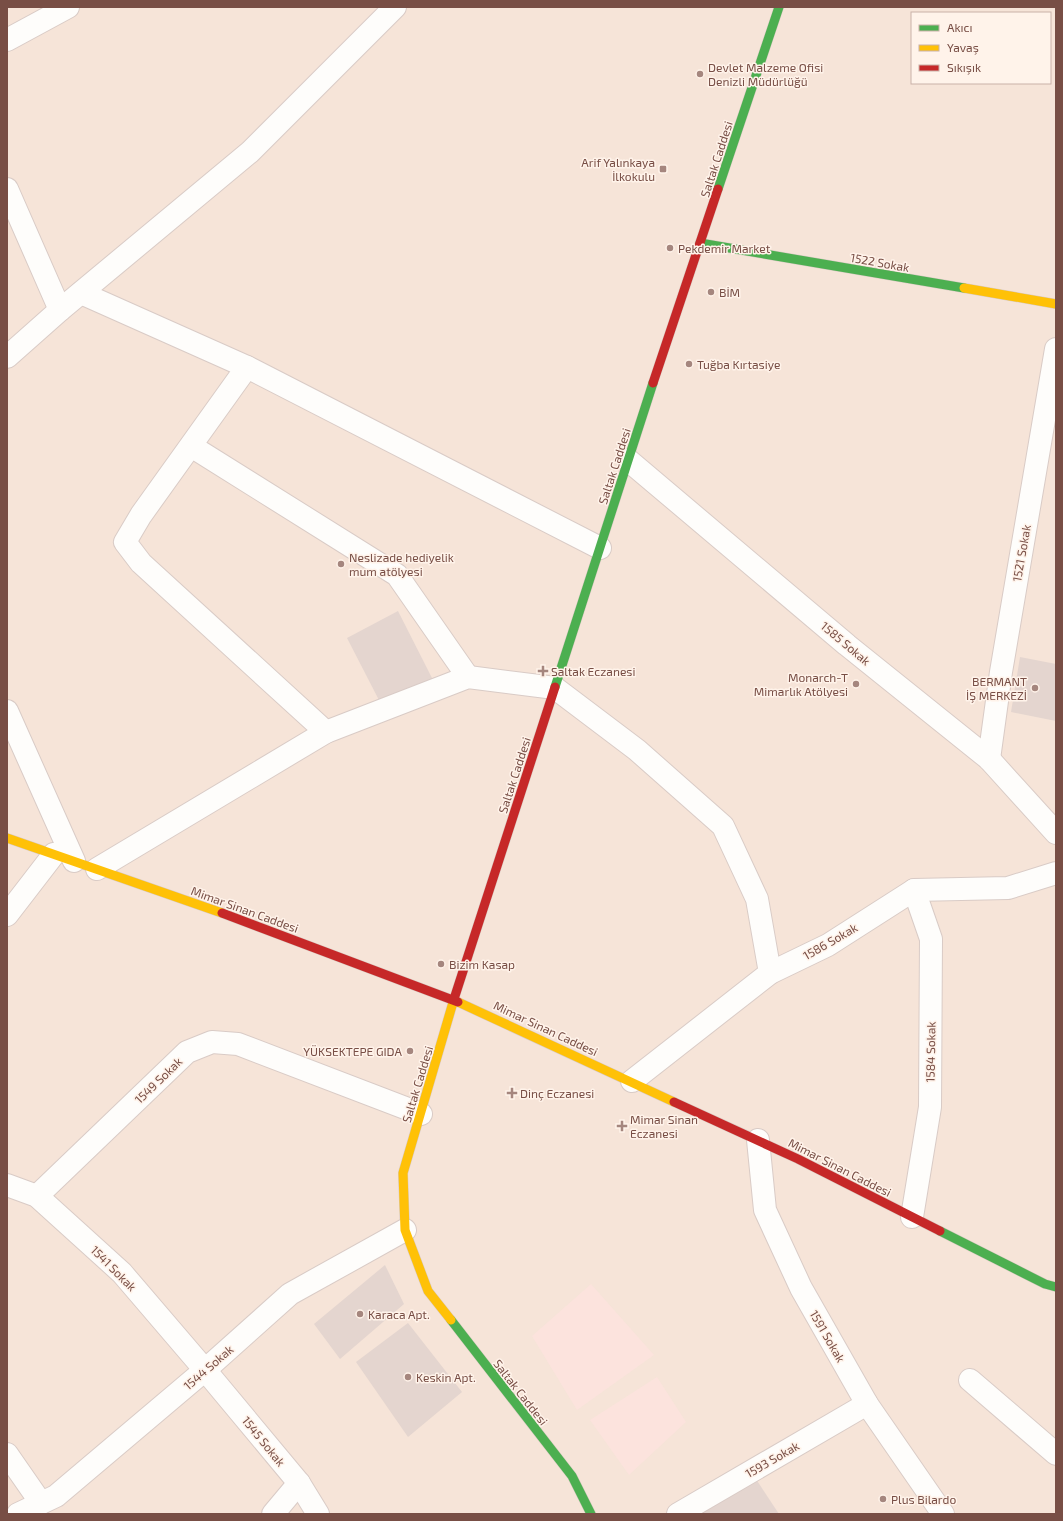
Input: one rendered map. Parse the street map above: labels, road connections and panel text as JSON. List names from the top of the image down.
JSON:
{
  "streets": {
    "main road": ["Saltak Caddesi", "1522 Sokak", "Mimar Sinan Caddesi"],
    "street": [
      "1521 Sokak",
      "1585 Sokak",
      "1586 Sokak",
      "1584 Sokak",
      "1549 Sokak",
      "1541 Sokak",
      "1591 Sokak",
      "1544 Sokak",
      "1545 Sokak",
      "1593 Sokak"
    ]
  },
  "crossings": [
    ["Saltak Caddesi", "1522 Sokak"],
    ["Saltak Caddesi", "1585 Sokak"],
    ["Saltak Caddesi", "Mimar Sinan Caddesi"],
    ["Saltak Caddesi", "1549 Sokak"],
    ["Saltak Caddesi", "1544 Sokak"],
    ["1521 Sokak", "1585 Sokak"],
    ["Mimar Sinan Caddesi", "1586 Sokak"],
    ["Mimar Sinan Caddesi", "1584 Sokak"],
    ["Mimar Sinan Caddesi", "1591 Sokak"],
    ["1586 Sokak", "1584 Sokak"],
    ["1549 Sokak", "1541 Sokak"],
    ["1541 Sokak", "1544 Sokak"],
    ["1541 Sokak", "1545 Sokak"],
    ["1591 Sokak", "1593 Sokak"],
    ["1544 Sokak", "1545 Sokak"]
  ],
  "places": {
    "other": [
      "Devlet Malzeme Ofisi Denizli Müdürlüğü",
      "Pekdemir Market",
      "BİM",
      "Tuğba Kırtasiye",
      "Neslizade hediyelik mum atölyesi",
      "Monarch-T Mimarlık Atölyesi",
      "BERMANT İŞ MERKEZİ",
      "Bizim Kasap",
      "YÜKSEKTEPE GIDA",
      "Karaca Apt.",
      "Keskin Apt.",
      "Plus Bilardo"
    ],
    "transit": ["Arif Yalınkaya İlkokulu"],
    "health": ["Saltak Eczanesi", "Dinç Eczanesi", "Mimar Sinan Eczanesi"]
  },
  "legend": ["Akıcı", "Yavaş", "Sıkışık"]
}
